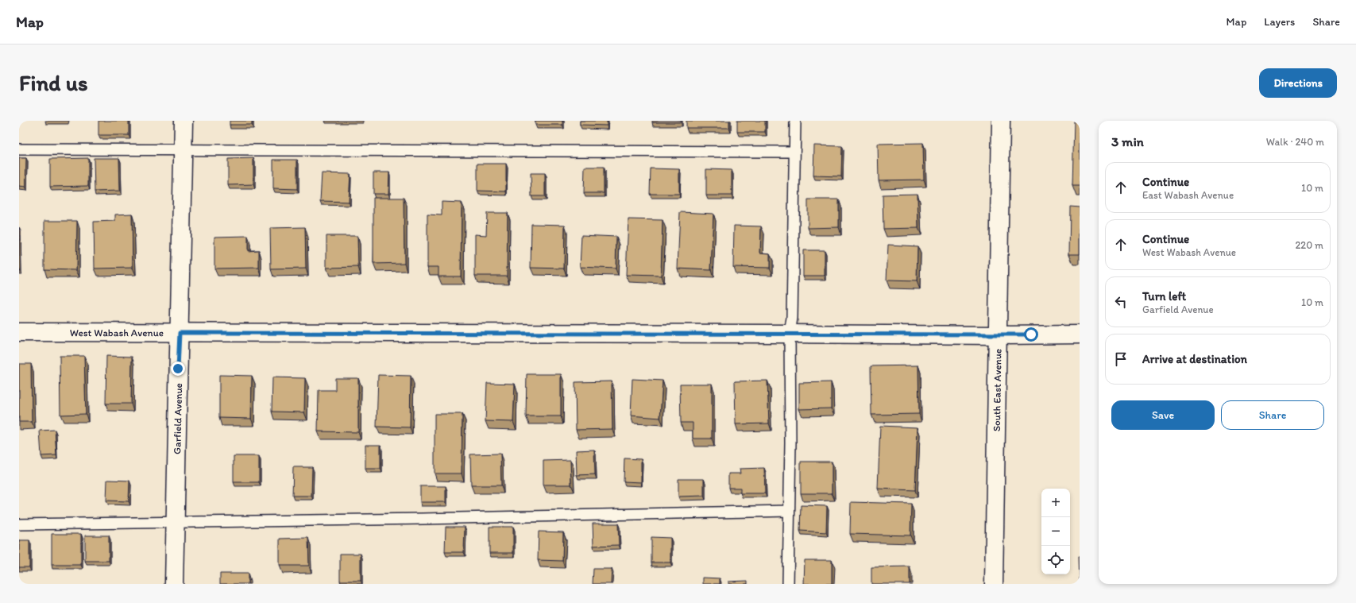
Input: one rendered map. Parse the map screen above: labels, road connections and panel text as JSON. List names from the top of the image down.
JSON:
{
  "streets": {
    "street": ["West Wabash Avenue", "South East Avenue", "Garfield Avenue"]
  },
  "crossings": [
    ["West Wabash Avenue", "South East Avenue"],
    ["West Wabash Avenue", "Garfield Avenue"]
  ],
  "page": {
    "header": "Map",
    "nav": ["Map", "Layers", "Share"],
    "buttons": [
      "Directions",
      ["Save", "Share"]
    ],
    "title": "Find us",
    "heading": ["3 min", "Walk · 240 m"],
    "list": [
      ["Continue", "East Wabash Avenue", "10 m"],
      ["Continue", "West Wabash Avenue", "220 m"],
      ["Turn left", "Garfield Avenue", "10 m"],
      "Arrive at destination"
    ],
    "map_buttons": ["+", "−"]
  }
}
